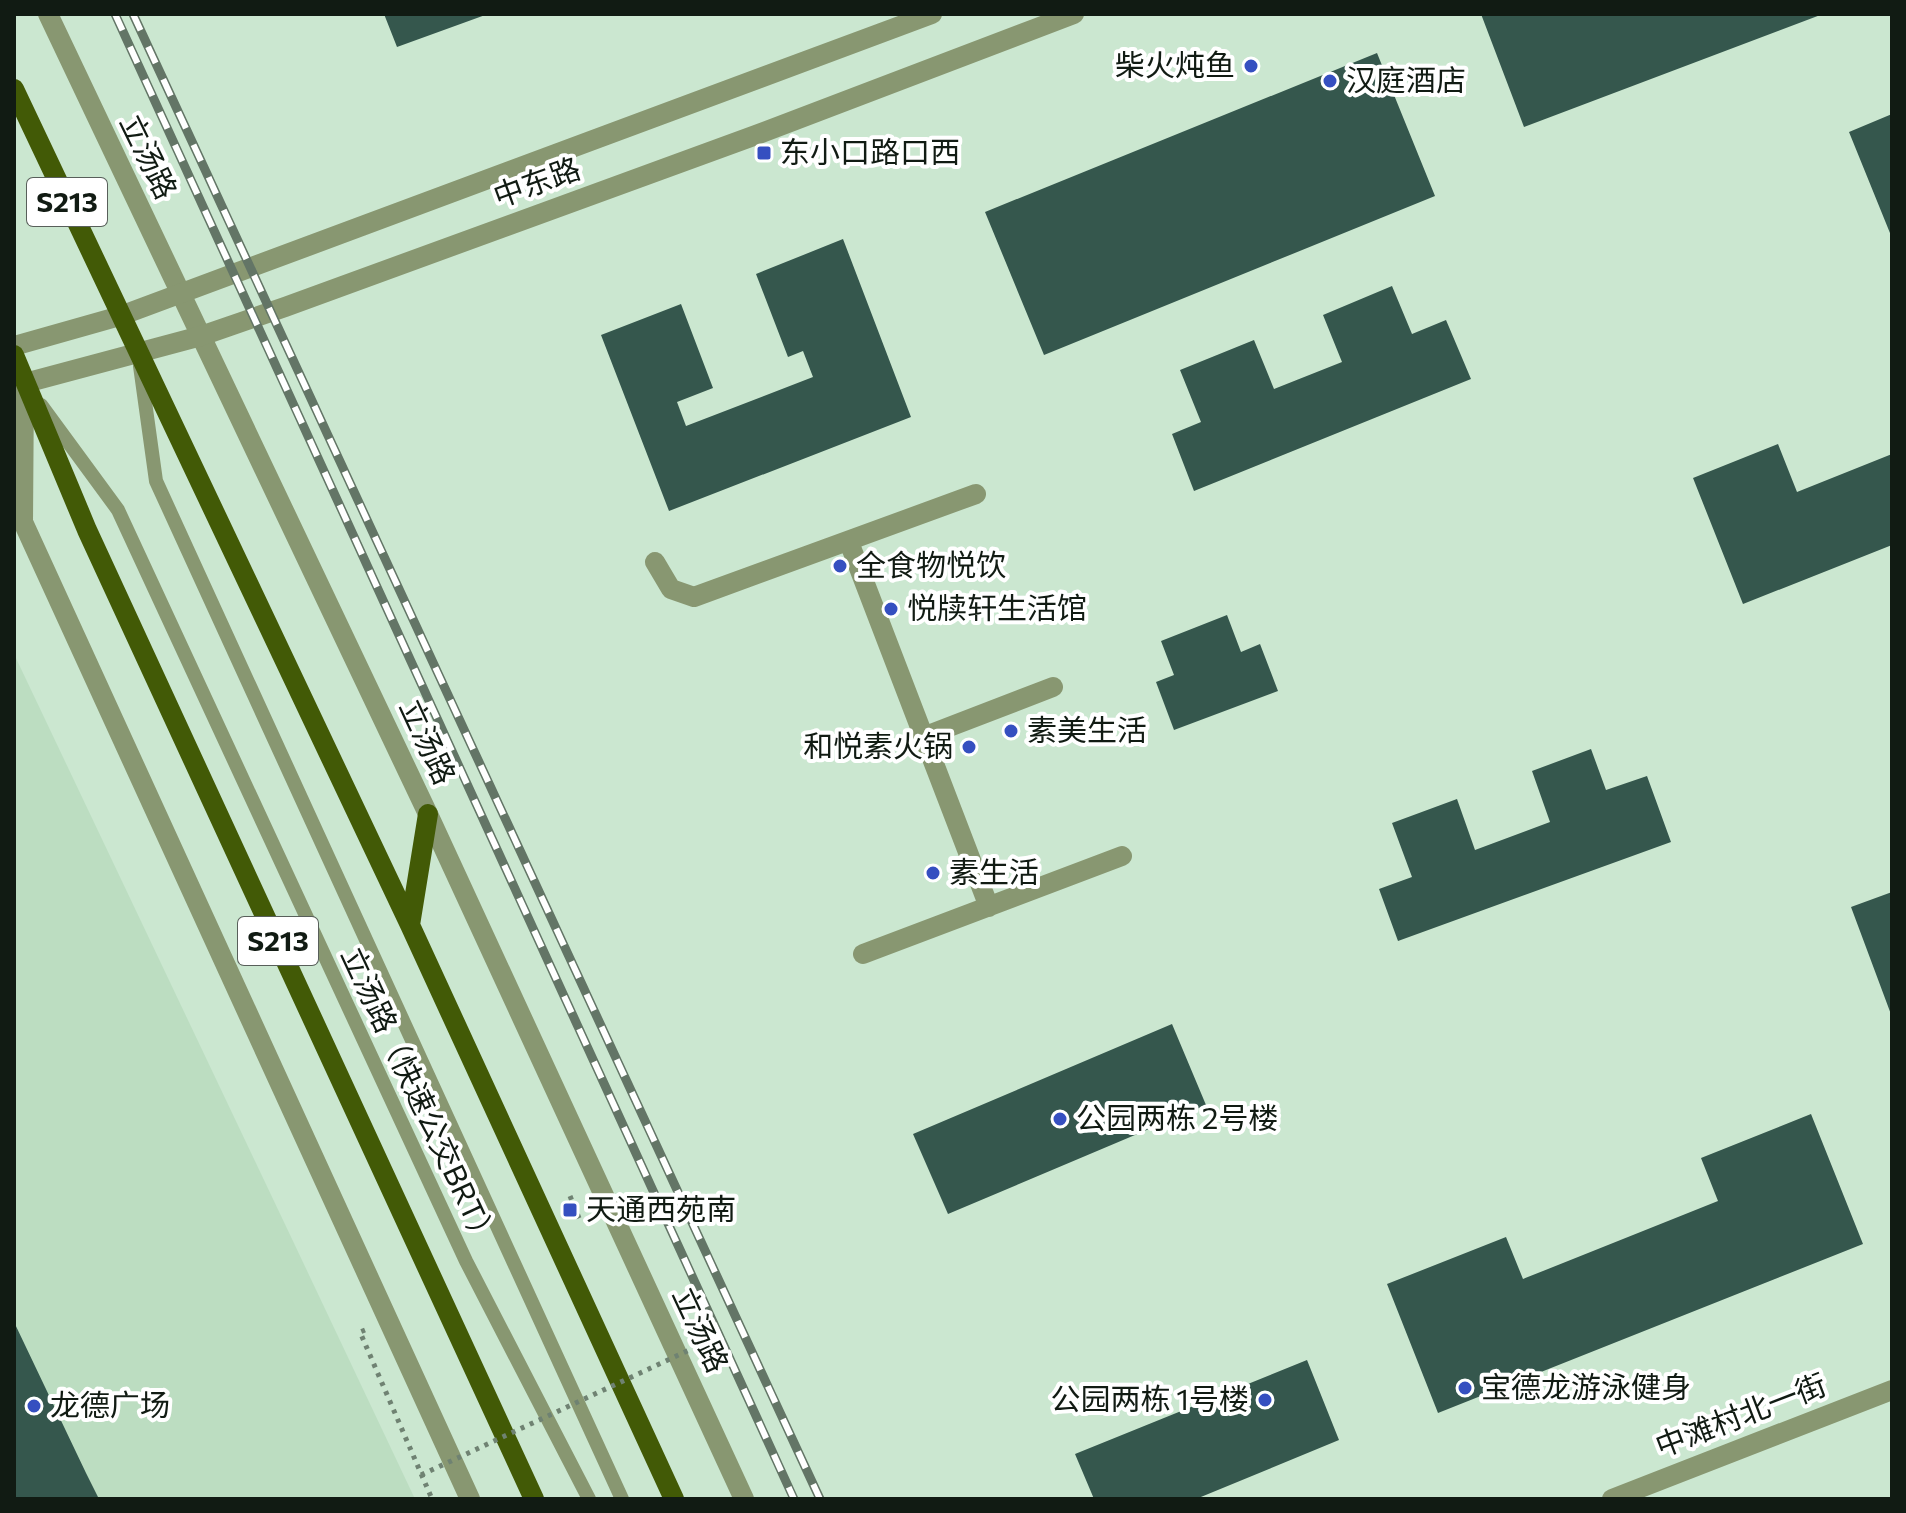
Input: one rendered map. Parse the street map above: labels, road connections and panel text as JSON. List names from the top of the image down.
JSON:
{
  "streets": {
    "main road": ["S213"],
    "street": ["立汤路", "中东路", "中滩村北一街"],
    "lane": ["立汤路（快速公交BRT）"]
  },
  "crossings": [
    ["立汤路", "中东路"],
    ["中东路", "S213"],
    ["中东路", "立汤路（快速公交BRT）"],
    ["S213", "立汤路（快速公交BRT）"]
  ],
  "places": {
    "other": [
      "柴火炖鱼",
      "汉庭酒店",
      "全食物悦饮",
      "悦牍轩生活馆",
      "素美生活",
      "和悦素火锅",
      "素生活",
      "公园两栋 2号楼",
      "宝德龙游泳健身",
      "公园两栋 1号楼",
      "龙德广场"
    ],
    "transit": ["东小口路口西", "天通西苑南"]
  }
}
